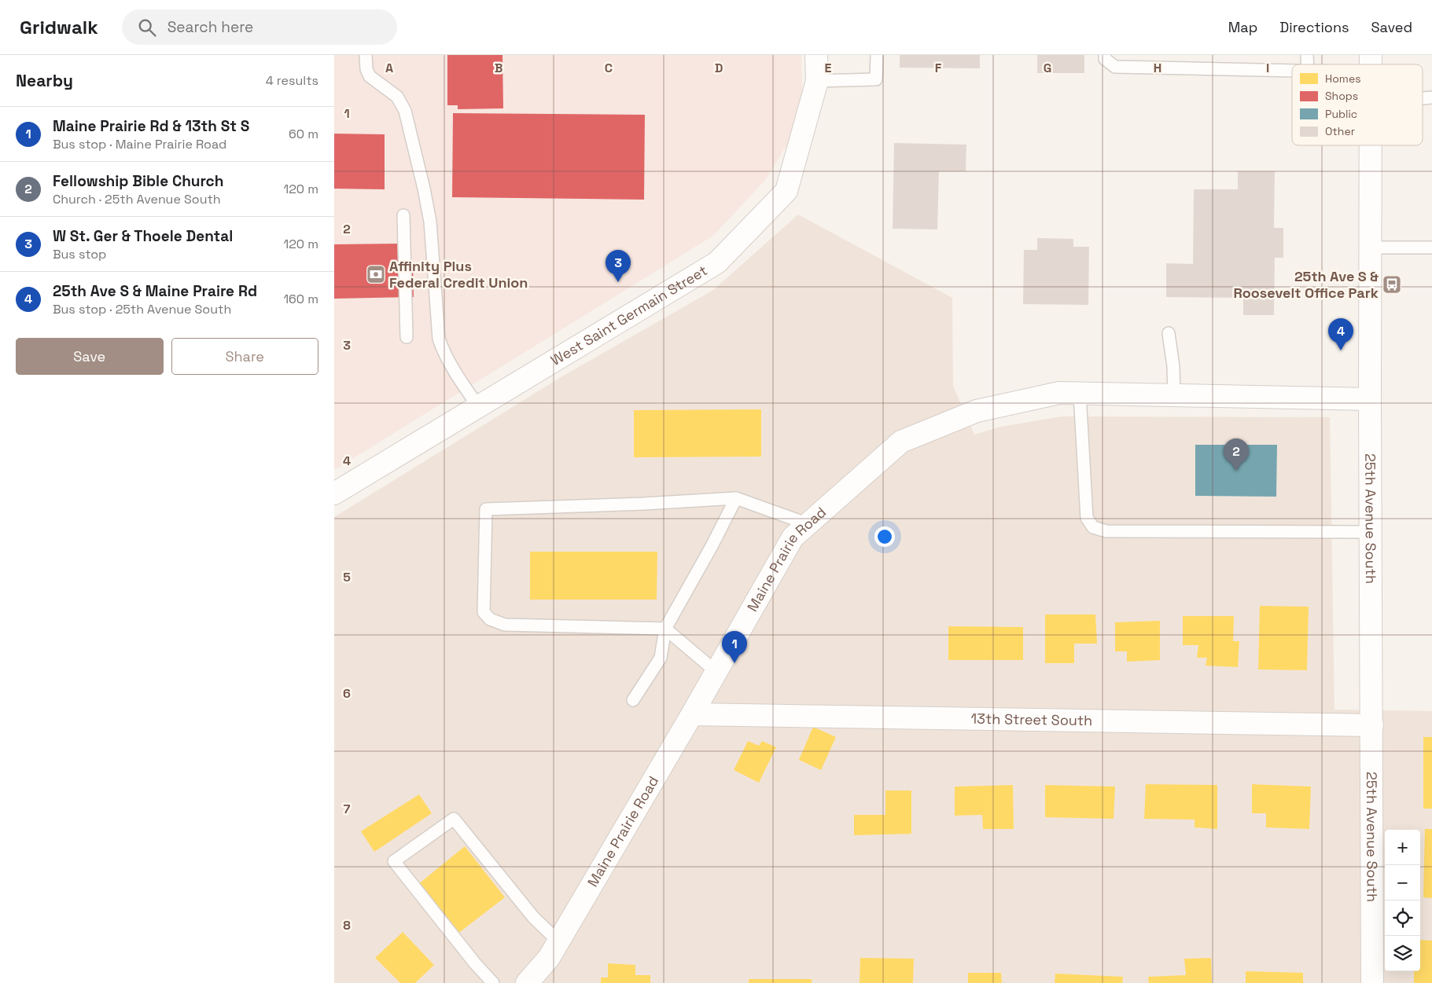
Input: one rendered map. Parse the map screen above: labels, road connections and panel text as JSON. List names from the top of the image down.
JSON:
{
  "streets": {
    "street": [
      "West Saint Germain Street",
      "25th Avenue South",
      "Maine Prairie Road",
      "13th Street South"
    ]
  },
  "crossings": [
    ["25th Avenue South", "Maine Prairie Road"],
    ["25th Avenue South", "13th Street South"],
    ["Maine Prairie Road", "13th Street South"]
  ],
  "places": {
    "bank": ["Affinity Plus Federal Credit Union"],
    "bus stop": ["25th Ave S & Roosevelt Office Park"]
  },
  "legend": [
    "Homes",
    "Shops",
    "Public",
    "Other"
  ],
  "page": {
    "header": "Gridwalk",
    "search": "Search here",
    "nav": ["Map", "Directions", "Saved"],
    "heading": ["Nearby", "4 results"],
    "list": [
      {
        "mark": "1",
        "name": "Maine Prairie Rd & 13th St S",
        "note": "Bus stop · Maine Prairie Road",
        "value": "60 m"
      },
      {
        "mark": "2",
        "name": "Fellowship Bible Church",
        "note": "Church · 25th Avenue South",
        "value": "120 m"
      },
      {
        "mark": "3",
        "name": "W St. Ger & Thoele Dental",
        "note": "Bus stop",
        "value": "120 m"
      },
      {
        "mark": "4",
        "name": "25th Ave S & Maine Praire Rd",
        "note": "Bus stop · 25th Avenue South",
        "value": "160 m"
      }
    ],
    "pins": [
      "3",
      "4",
      "2",
      "1"
    ],
    "buttons": ["Save", "Share"],
    "map_buttons": ["+", "−"]
  },
  "grid": {
    "columns": [
      "A",
      "B",
      "C",
      "D",
      "E",
      "F",
      "G",
      "H",
      "I"
    ],
    "rows": [
      "1",
      "2",
      "3",
      "4",
      "5",
      "6",
      "7",
      "8"
    ]
  }
}
